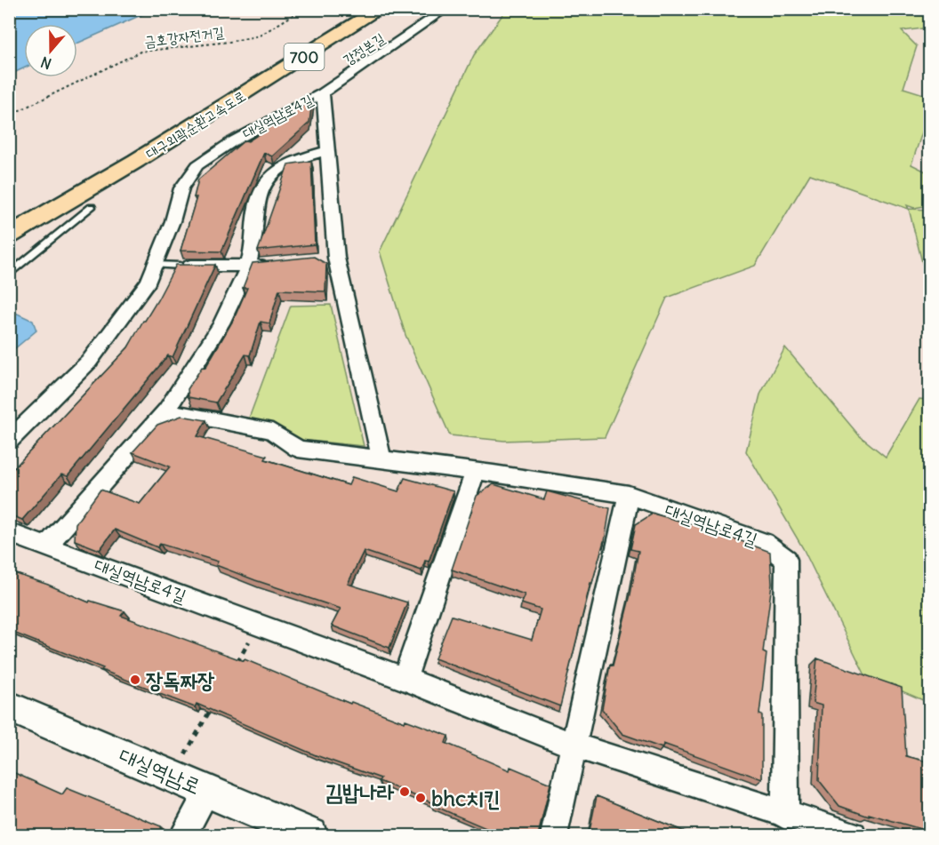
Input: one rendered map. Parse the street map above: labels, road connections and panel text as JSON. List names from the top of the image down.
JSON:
{
  "streets": {
    "highway": ["700", "대구외곽순환고속도로"],
    "street": ["강정본길", "대실역남로4길", "대실역남로"],
    "path": ["금호강자전거길"]
  },
  "crossings": [
    ["강정본길", "대실역남로4길"]
  ],
  "places": ["장독짜장", "김밥나라", "bhc치킨"],
  "north": "bottom"
}
